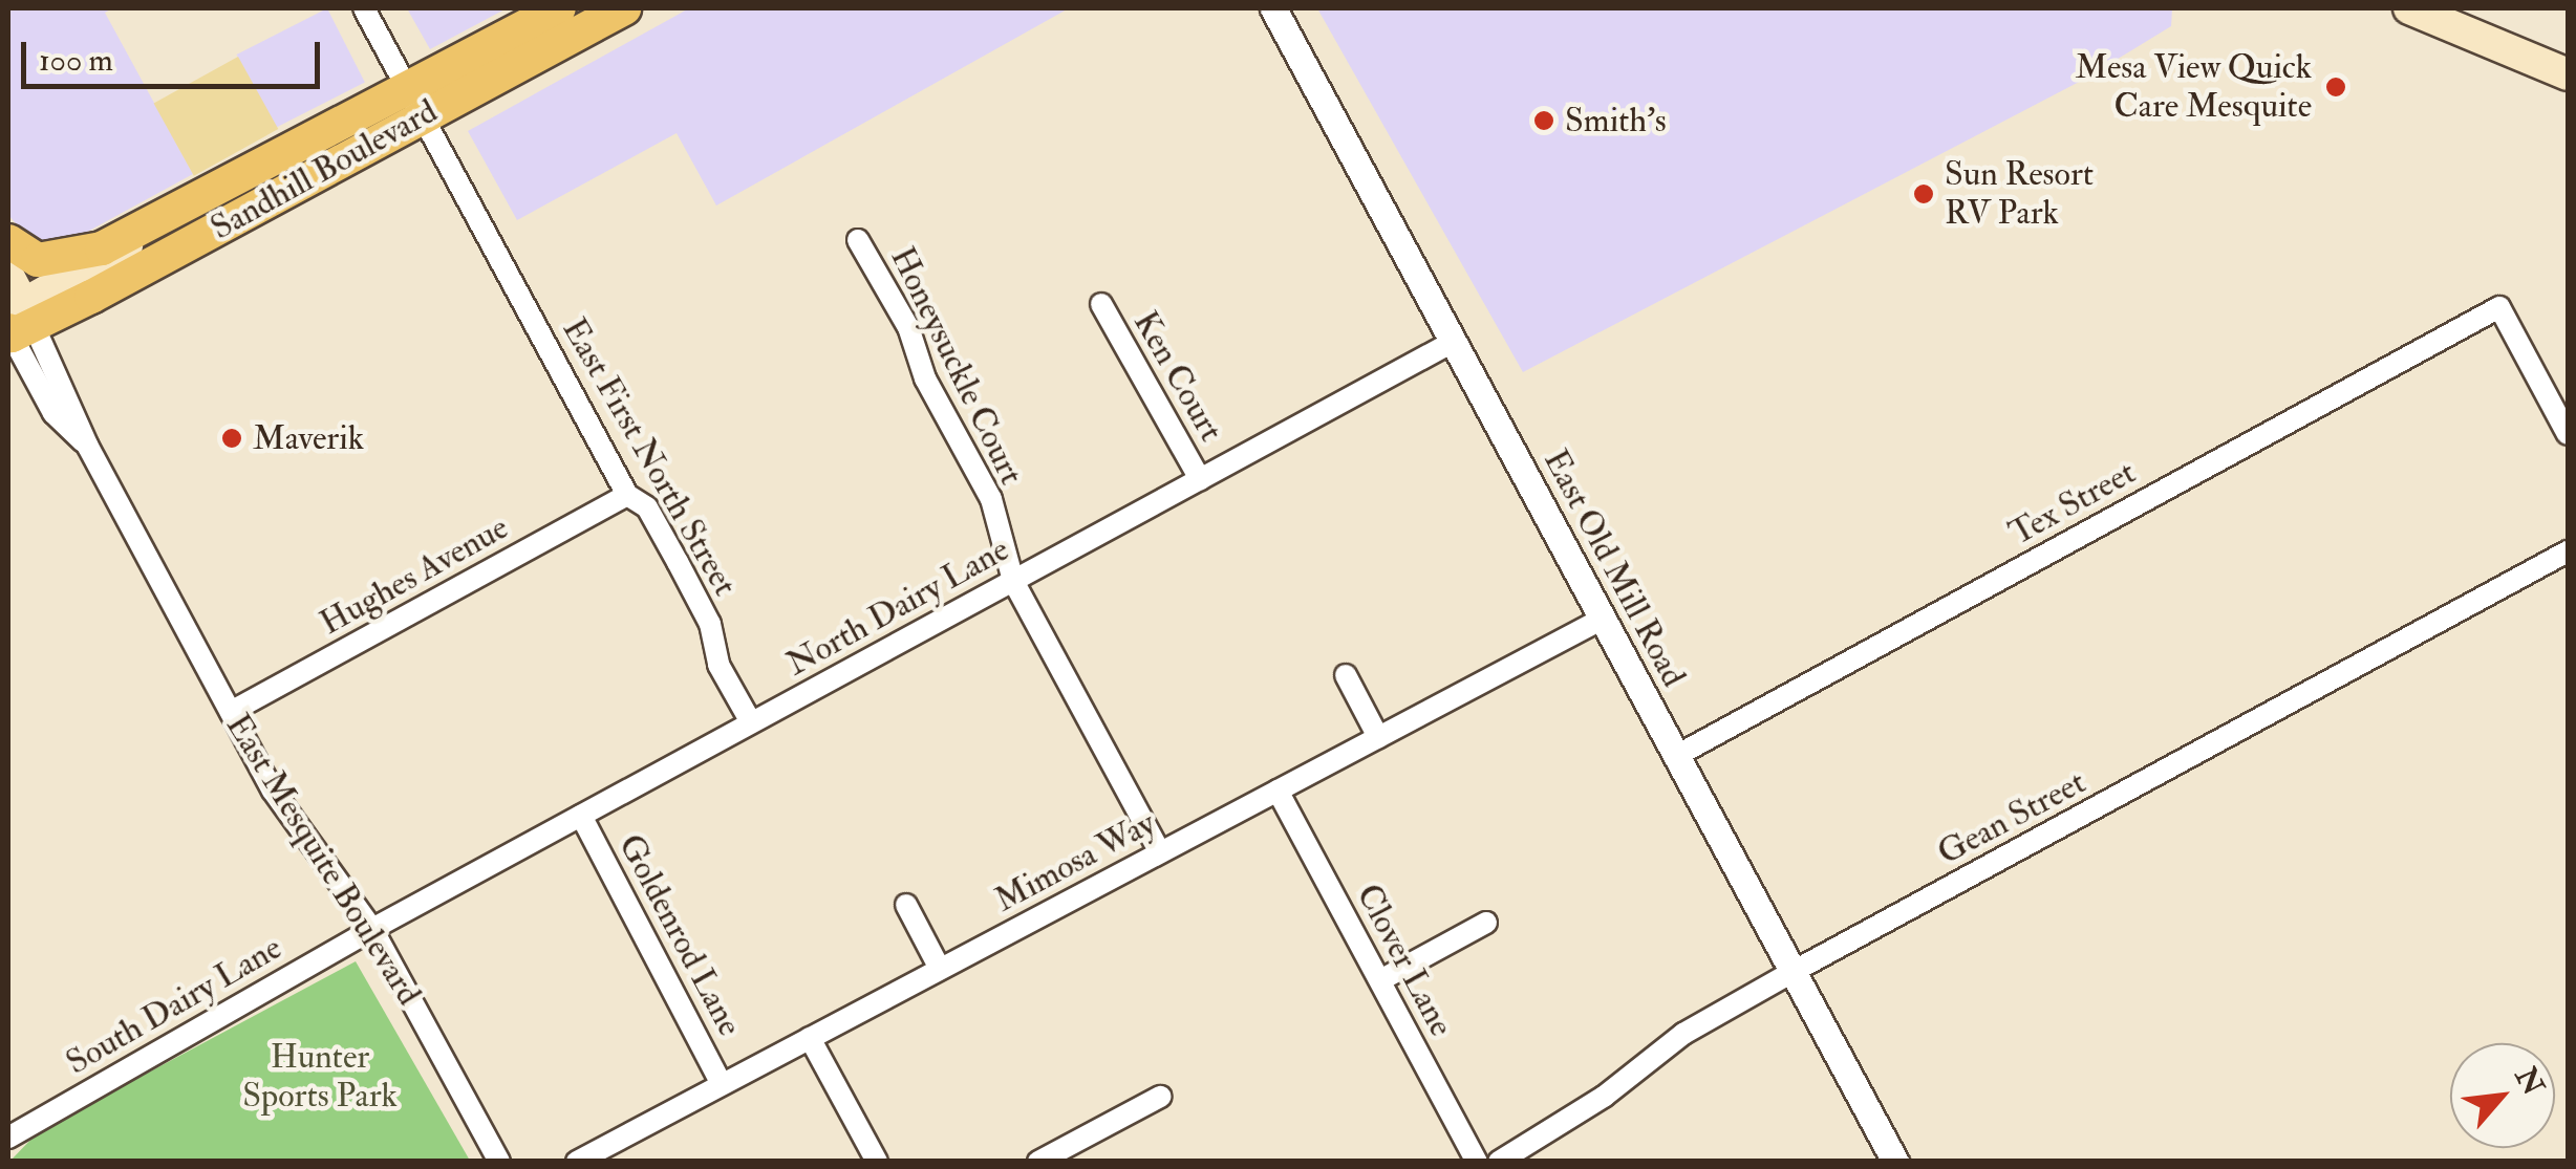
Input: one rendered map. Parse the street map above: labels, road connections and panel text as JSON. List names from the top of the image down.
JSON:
{
  "streets": {
    "main road": ["Sandhill Boulevard", "East Mesquite Boulevard"],
    "street": [
      "Honeysuckle Court",
      "Ken Court",
      "East First North Street",
      "Tex Street",
      "East Old Mill Road",
      "Hughes Avenue",
      "North Dairy Lane",
      "Gean Street",
      "Mimosa Way",
      "Goldenrod Lane",
      "Clover Lane",
      "South Dairy Lane"
    ]
  },
  "crossings": [
    ["Sandhill Boulevard", "East First North Street"],
    ["Sandhill Boulevard", "East Mesquite Boulevard"],
    ["Honeysuckle Court", "North Dairy Lane"],
    ["Honeysuckle Court", "Mimosa Way"],
    ["Ken Court", "North Dairy Lane"],
    ["East First North Street", "Hughes Avenue"],
    ["East First North Street", "North Dairy Lane"],
    ["Tex Street", "East Old Mill Road"],
    ["East Old Mill Road", "North Dairy Lane"],
    ["East Old Mill Road", "Gean Street"],
    ["East Old Mill Road", "Mimosa Way"],
    ["Hughes Avenue", "East Mesquite Boulevard"],
    ["North Dairy Lane", "East Mesquite Boulevard"],
    ["North Dairy Lane", "Goldenrod Lane"],
    ["North Dairy Lane", "South Dairy Lane"],
    ["East Mesquite Boulevard", "South Dairy Lane"],
    ["Mimosa Way", "Goldenrod Lane"],
    ["Mimosa Way", "Clover Lane"]
  ],
  "parks": ["Hunter Sports Park"],
  "places": [
    "Mesa View Quick Care Mesquite",
    "Smith's",
    "Sun Resort RV Park",
    "Maverik"
  ],
  "scale_bar": "100 m",
  "north": "top right"
}
